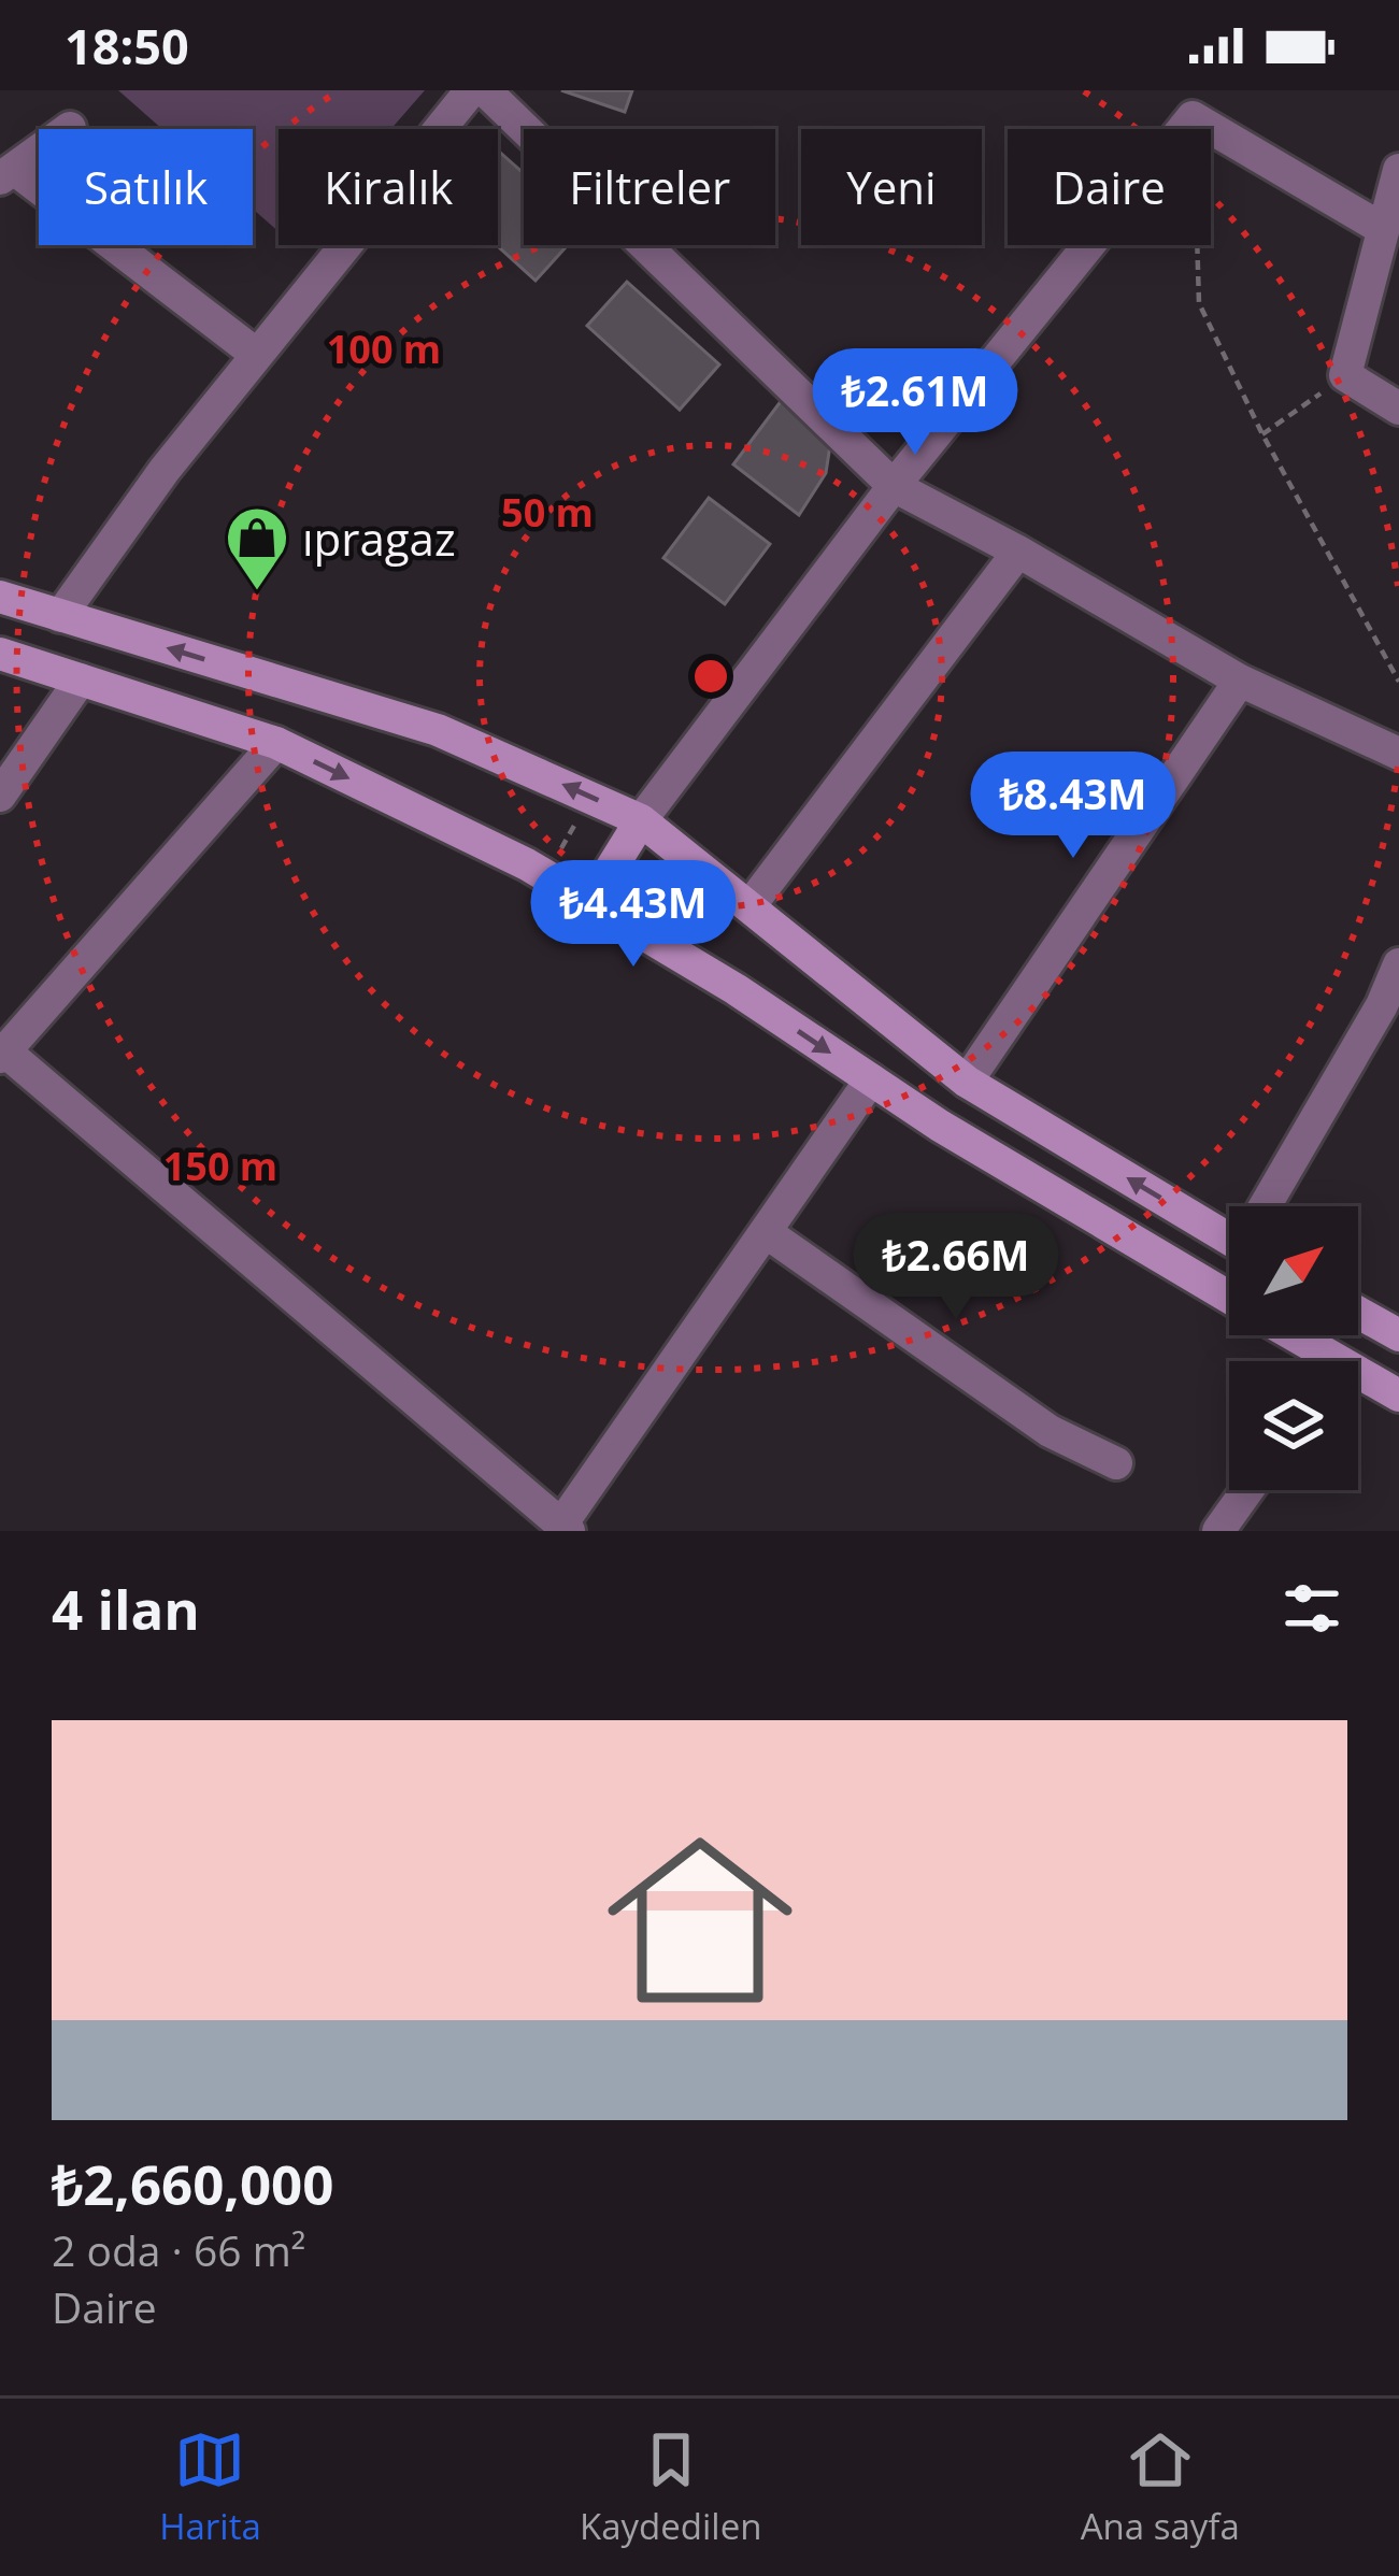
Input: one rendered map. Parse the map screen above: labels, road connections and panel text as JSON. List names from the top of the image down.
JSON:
{
  "places": {
    "shop": ["ıpragaz"]
  },
  "north": "top right",
  "page": {
    "status": "18:50",
    "chip": [
      "Satılık",
      "Kiralık",
      "Filtreler",
      "Yeni",
      "Daire"
    ],
    "price": [
      "₺2.61M",
      "₺8.43M",
      "₺4.43M",
      "₺2.66M"
    ],
    "heading": "4 ilan",
    "list": [
      {
        "name": "₺2,660,000",
        "note": "2 oda · 66 m² · Daire"
      }
    ],
    "tabs": ["Harita", "Kaydedilen", "Ana sayfa"]
  },
  "rings": ["100 m", "50 m", "150 m"]
}
